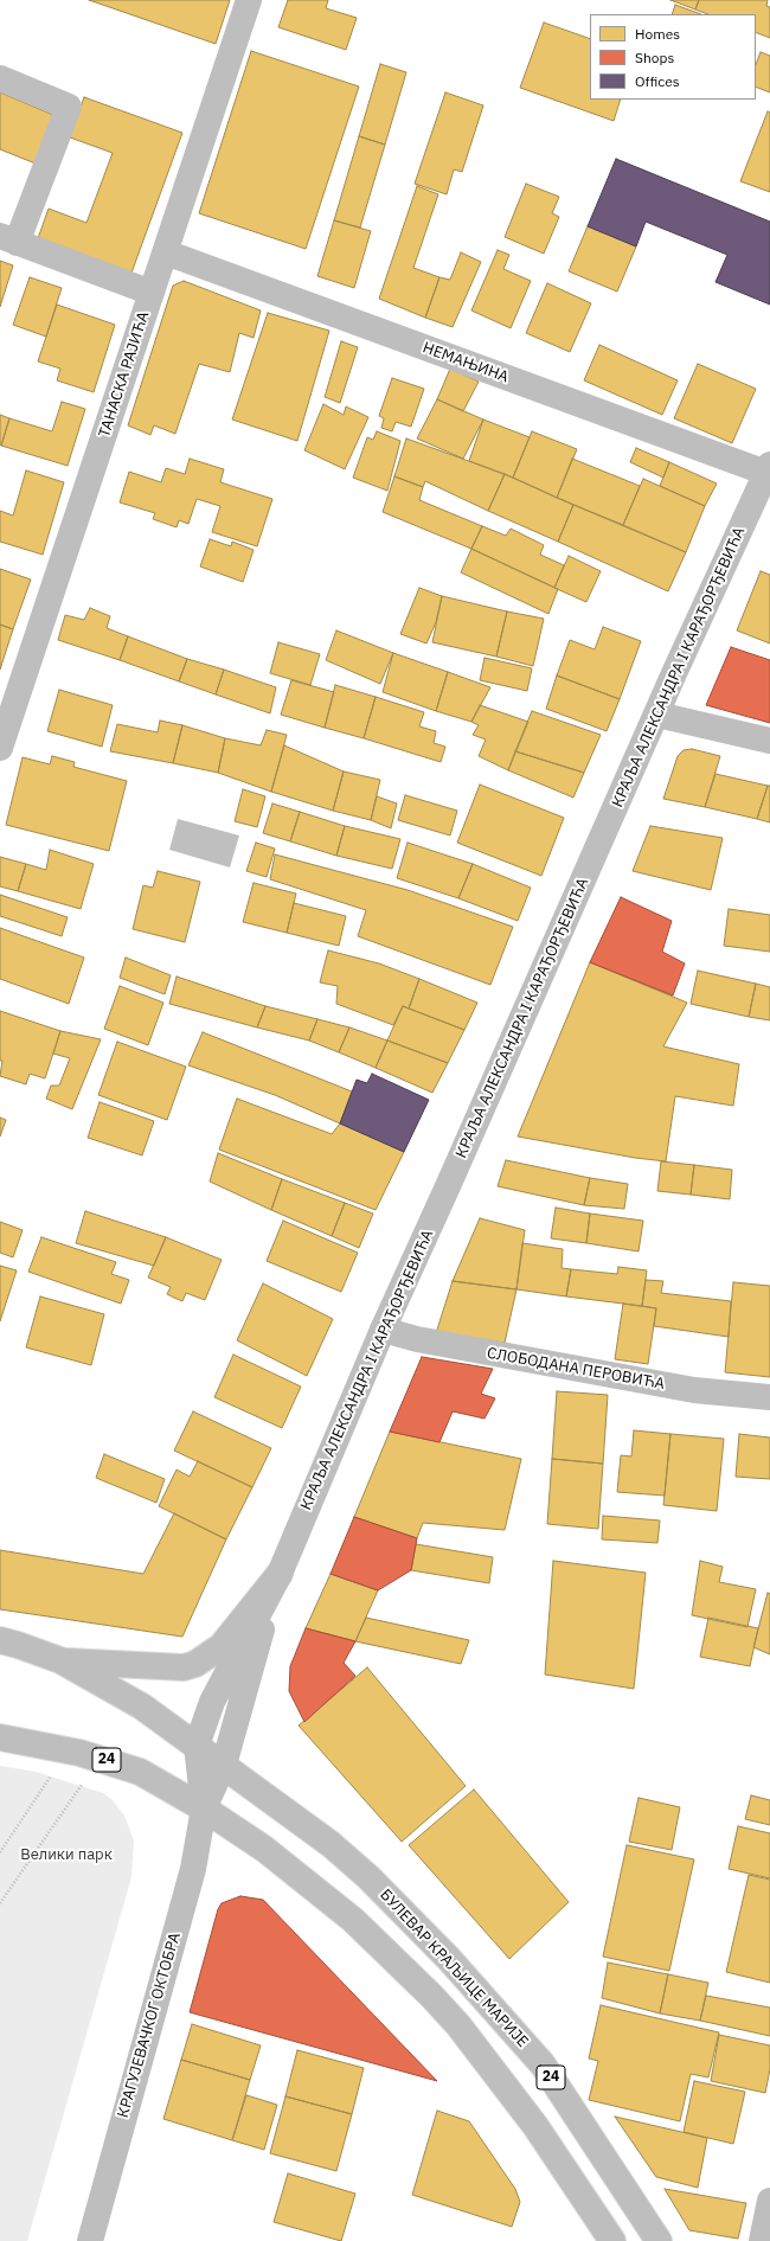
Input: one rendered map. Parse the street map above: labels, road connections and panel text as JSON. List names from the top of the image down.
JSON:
{
  "streets": {
    "street": [
      "НЕМАЊИНА",
      "ТАНАСКА РАЈИЋА",
      "КРАЉА АЛЕКСАНДРА I КАРАЂОРЂЕВИЋА",
      "СЛОБОДАНА ПЕРОВИЋА",
      "24",
      "БУЛЕВАР КРАЉИЦЕ МАРИЈЕ",
      "КРАГУЈЕВАЧКОГ ОКТОБРА"
    ]
  },
  "crossings": [
    ["НЕМАЊИНА", "ТАНАСКА РАЈИЋА"],
    ["НЕМАЊИНА", "КРАЉА АЛЕКСАНДРА I КАРАЂОРЂЕВИЋА"],
    ["КРАЉА АЛЕКСАНДРА I КАРАЂОРЂЕВИЋА", "СЛОБОДАНА ПЕРОВИЋА"],
    ["КРАЉА АЛЕКСАНДРА I КАРАЂОРЂЕВИЋА", "24"],
    ["КРАЉА АЛЕКСАНДРА I КАРАЂОРЂЕВИЋА", "БУЛЕВАР КРАЉИЦЕ МАРИЈЕ"],
    ["КРАЉА АЛЕКСАНДРА I КАРАЂОРЂЕВИЋА", "КРАГУЈЕВАЧКОГ ОКТОБРА"],
    ["24", "БУЛЕВАР КРАЉИЦЕ МАРИЈЕ"],
    ["24", "КРАГУЈЕВАЧКОГ ОКТОБРА"]
  ],
  "parks": ["Велики парк"],
  "legend": ["Homes", "Shops", "Offices"]
}
